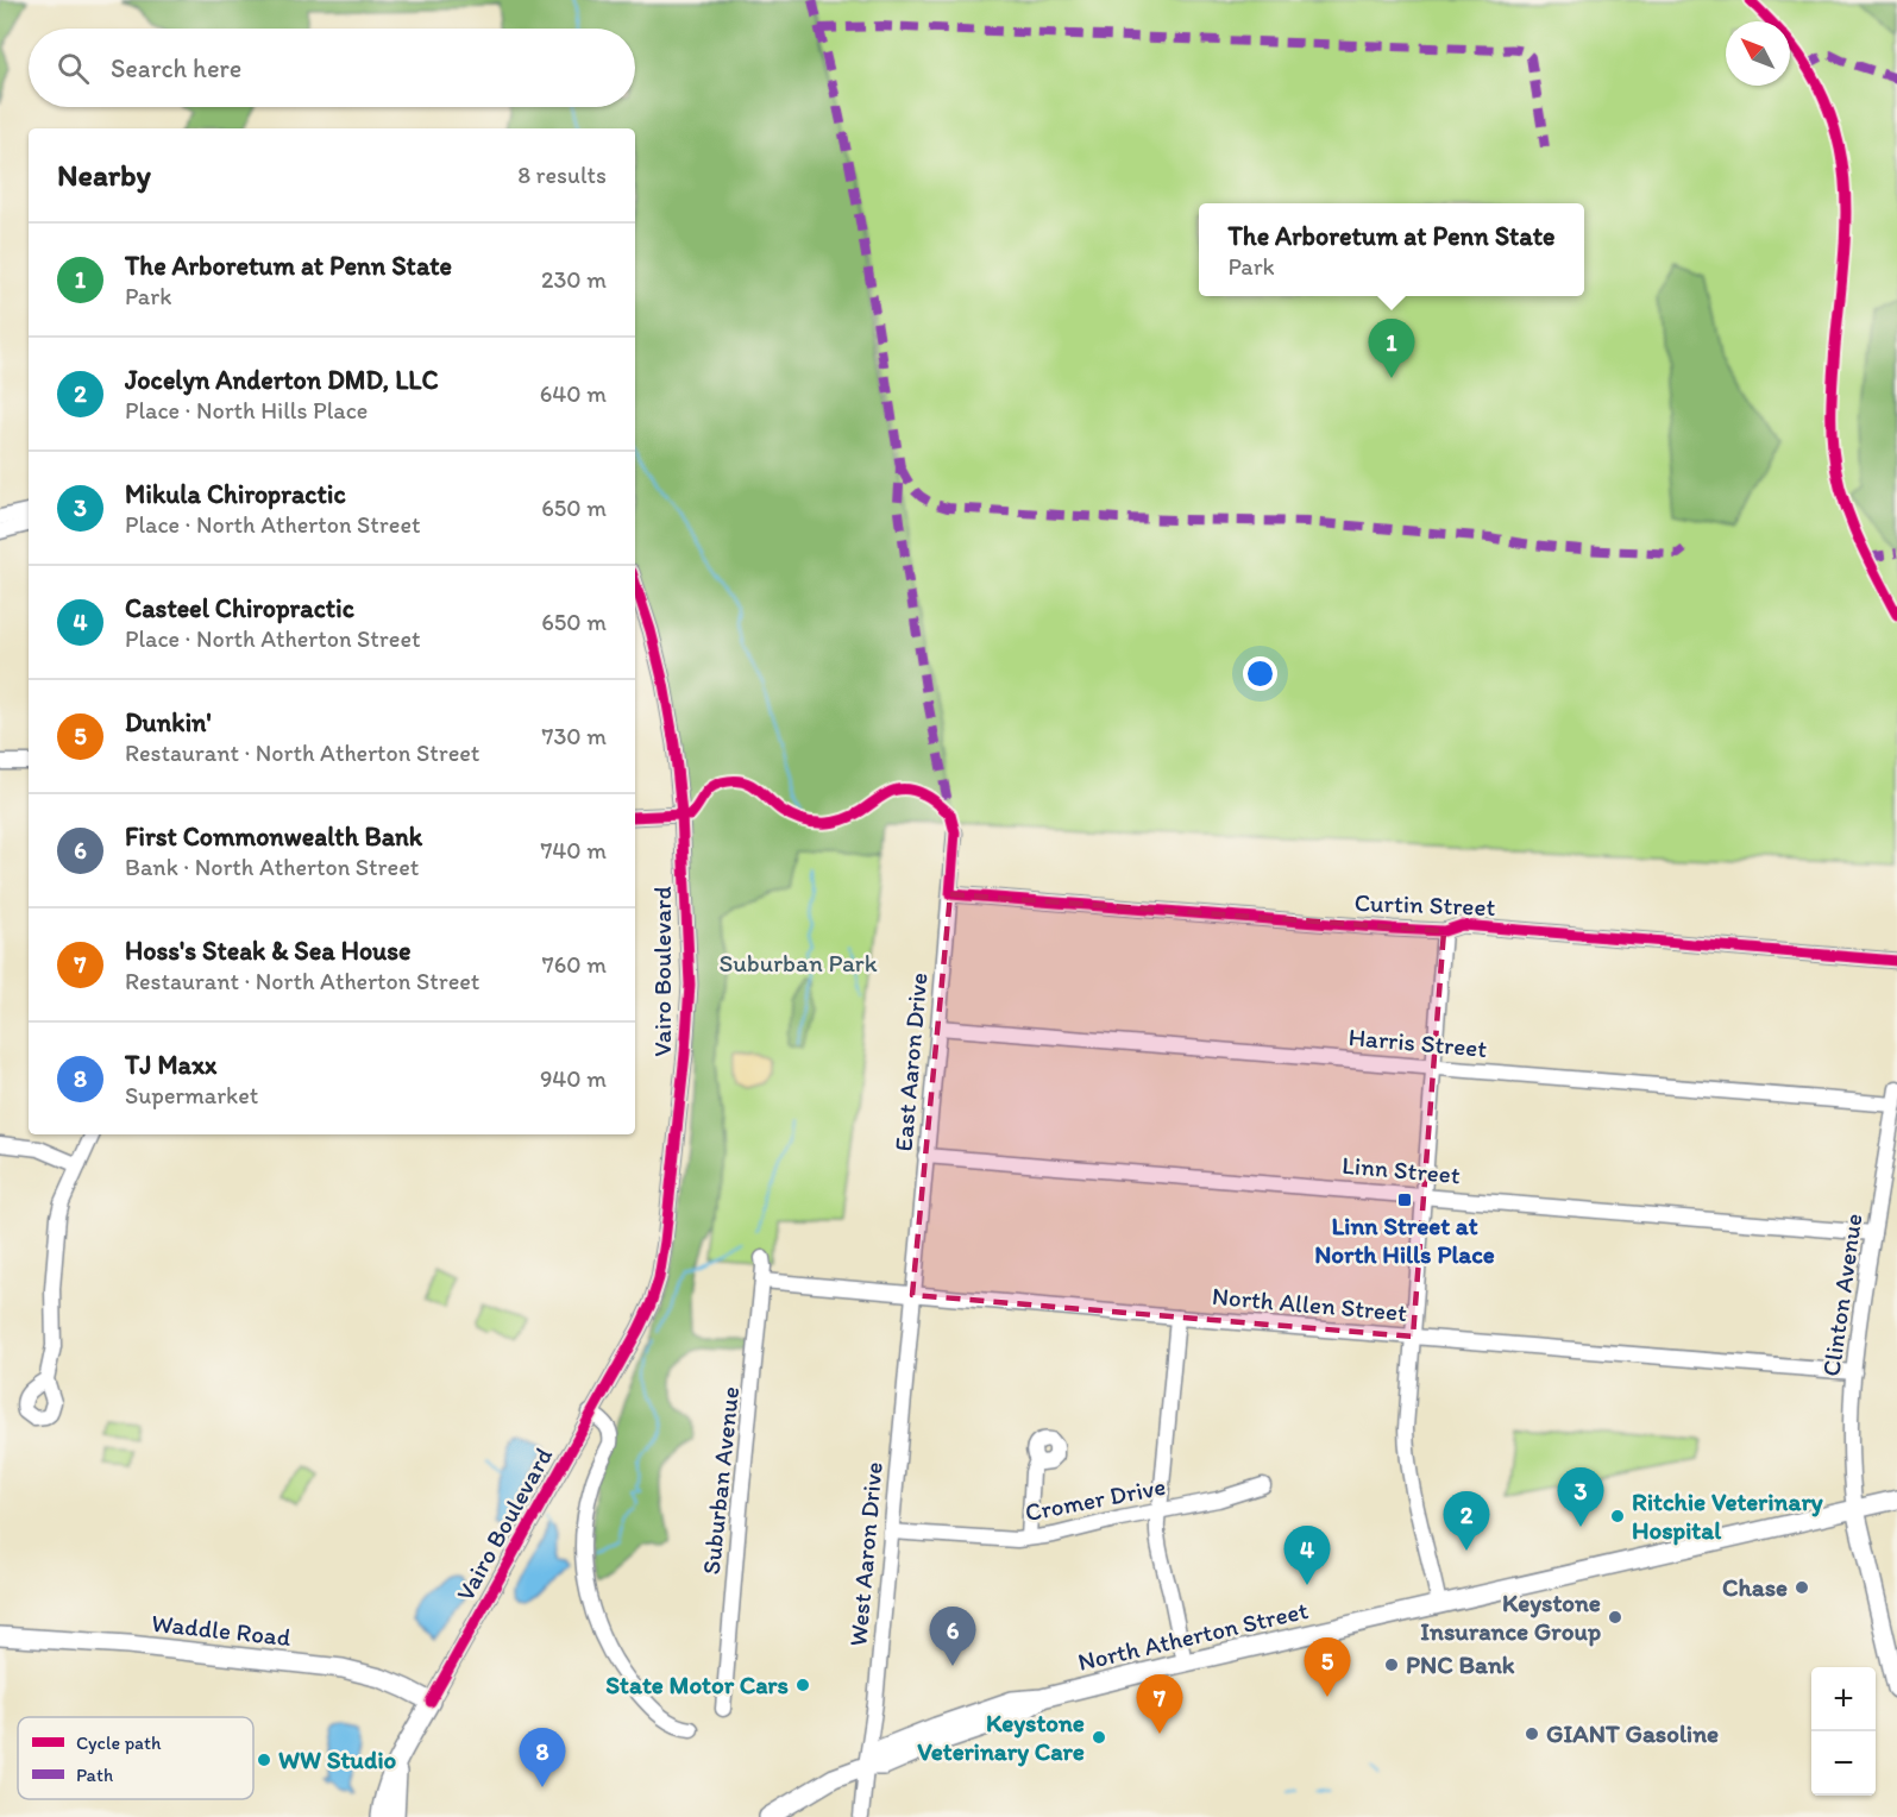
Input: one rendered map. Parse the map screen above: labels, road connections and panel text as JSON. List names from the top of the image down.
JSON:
{
  "streets": {
    "main road": ["Vairo Boulevard", "Waddle Road", "North Atherton Street"],
    "street": [
      "Curtin Street",
      "Harris Street",
      "East Aaron Drive",
      "Linn Street",
      "Clinton Avenue",
      "North Allen Street",
      "Suburban Avenue",
      "Cromer Drive",
      "West Aaron Drive"
    ]
  },
  "crossings": [
    ["Curtin Street", "East Aaron Drive"],
    ["Vairo Boulevard", "Waddle Road"],
    ["Harris Street", "East Aaron Drive"],
    ["Harris Street", "Clinton Avenue"],
    ["East Aaron Drive", "Linn Street"],
    ["East Aaron Drive", "North Allen Street"],
    ["East Aaron Drive", "West Aaron Drive"],
    ["Linn Street", "Clinton Avenue"],
    ["Clinton Avenue", "North Allen Street"],
    ["Clinton Avenue", "North Atherton Street"],
    ["North Allen Street", "Suburban Avenue"],
    ["North Allen Street", "West Aaron Drive"],
    ["Cromer Drive", "West Aaron Drive"],
    ["West Aaron Drive", "North Atherton Street"]
  ],
  "parks": ["Suburban Park"],
  "places": {
    "transit": ["Linn Street at North Hills Place"],
    "other": [
      "Ritchie Veterinary Hospital",
      "Chase",
      "Keystone Insurance Group",
      "PNC Bank",
      "State Motor Cars",
      "GIANT Gasoline",
      "Keystone Veterinary Care",
      "WW Studio"
    ]
  },
  "legend": ["Cycle path", "Path"],
  "north": "top left",
  "page": {
    "search": "Search here",
    "heading": ["Nearby", "8 results"],
    "popup": ["The Arboretum at Penn State", "Park"],
    "list": [
      {
        "mark": "1",
        "name": "The Arboretum at Penn State",
        "note": "Park",
        "value": "230 m"
      },
      {
        "mark": "2",
        "name": "Jocelyn Anderton DMD, LLC",
        "note": "Place · North Hills Place",
        "value": "640 m"
      },
      {
        "mark": "3",
        "name": "Mikula Chiropractic",
        "note": "Place · North Atherton Street",
        "value": "650 m"
      },
      {
        "mark": "4",
        "name": "Casteel Chiropractic",
        "note": "Place · North Atherton Street",
        "value": "650 m"
      },
      {
        "mark": "5",
        "name": "Dunkin'",
        "note": "Restaurant · North Atherton Street",
        "value": "730 m"
      },
      {
        "mark": "6",
        "name": "First Commonwealth Bank",
        "note": "Bank · North Atherton Street",
        "value": "740 m"
      },
      {
        "mark": "7",
        "name": "Hoss's Steak & Sea House",
        "note": "Restaurant · North Atherton Street",
        "value": "760 m"
      },
      {
        "mark": "8",
        "name": "TJ Maxx",
        "note": "Supermarket",
        "value": "940 m"
      }
    ],
    "pins": [
      "1",
      "3",
      "2",
      "4",
      "6",
      "5",
      "7",
      "8"
    ],
    "map_buttons": ["+", "−"]
  }
}
